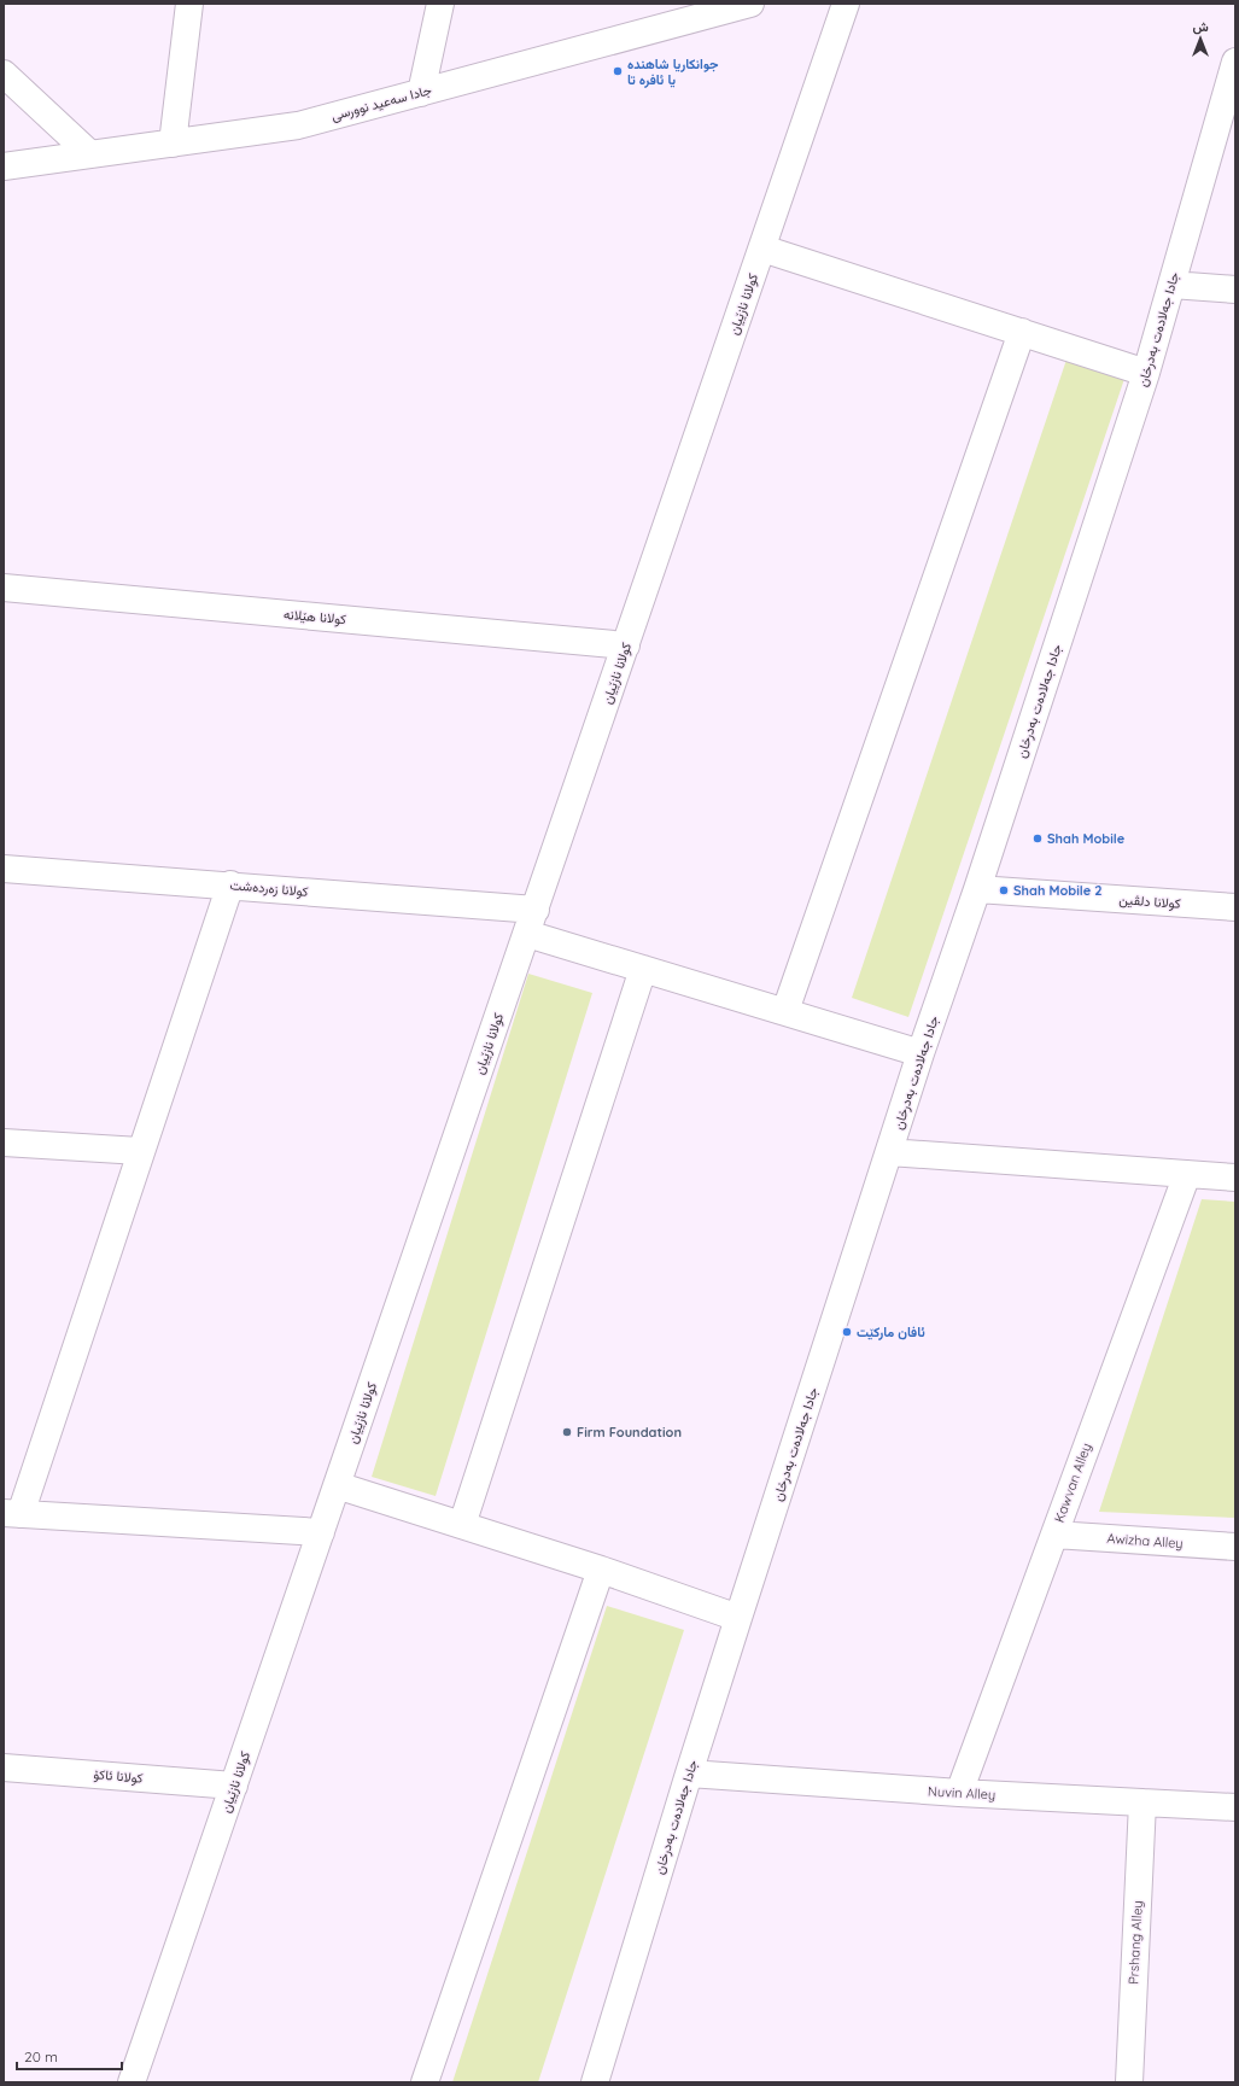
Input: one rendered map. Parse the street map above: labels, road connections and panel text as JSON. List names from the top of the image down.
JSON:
{
  "streets": {
    "street": [
      "جادا سەعید نوورسی",
      "کولانا نازێیان",
      "جادا جەلادەت بەدرخان",
      "کولانا هێلانە",
      "کولانا زەردەشت",
      "کولانا دلڤین",
      "Kawvan Alley",
      "Awizha Alley",
      "کولانا ئاکۆ",
      "Nuvin Alley",
      "Prshang Alley"
    ]
  },
  "crossings": [
    ["کولانا نازێیان", "کولانا هێلانە"],
    ["کولانا نازێیان", "کولانا زەردەشت"],
    ["کولانا نازێیان", "کولانا ئاکۆ"],
    ["جادا جەلادەت بەدرخان", "کولانا دلڤین"],
    ["جادا جەلادەت بەدرخان", "Nuvin Alley"],
    ["Kawvan Alley", "Awizha Alley"],
    ["Kawvan Alley", "Nuvin Alley"],
    ["Nuvin Alley", "Prshang Alley"]
  ],
  "places": [
    "جوانكاريا شاهنده يا ئافره تا",
    "Shah Mobile",
    "Shah Mobile 2",
    "ئافان مارکێت",
    "Firm Foundation"
  ],
  "scale_bar": "20 m",
  "north": "top"
}
